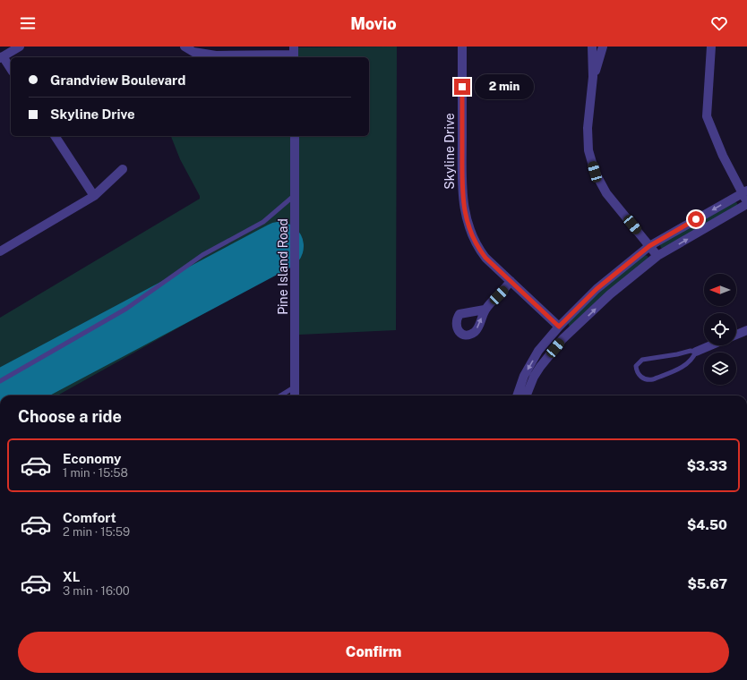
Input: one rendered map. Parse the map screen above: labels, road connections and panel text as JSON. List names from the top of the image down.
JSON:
{
  "streets": {
    "street": ["Skyline Drive", "Pine Island Road"]
  },
  "north": "left",
  "page": {
    "header": "Movio",
    "banner": ["Grandview Boulevard", "Skyline Drive"],
    "bubble": "2 min",
    "heading": "Choose a ride",
    "list": [
      {
        "name": "Economy",
        "note": "1 min · 15:58",
        "value": "$3.33"
      },
      {
        "name": "Comfort",
        "note": "2 min · 15:59",
        "value": "$4.50"
      },
      {
        "name": "XL",
        "note": "3 min · 16:00",
        "value": "$5.67"
      }
    ],
    "buttons": "Confirm"
  }
}
